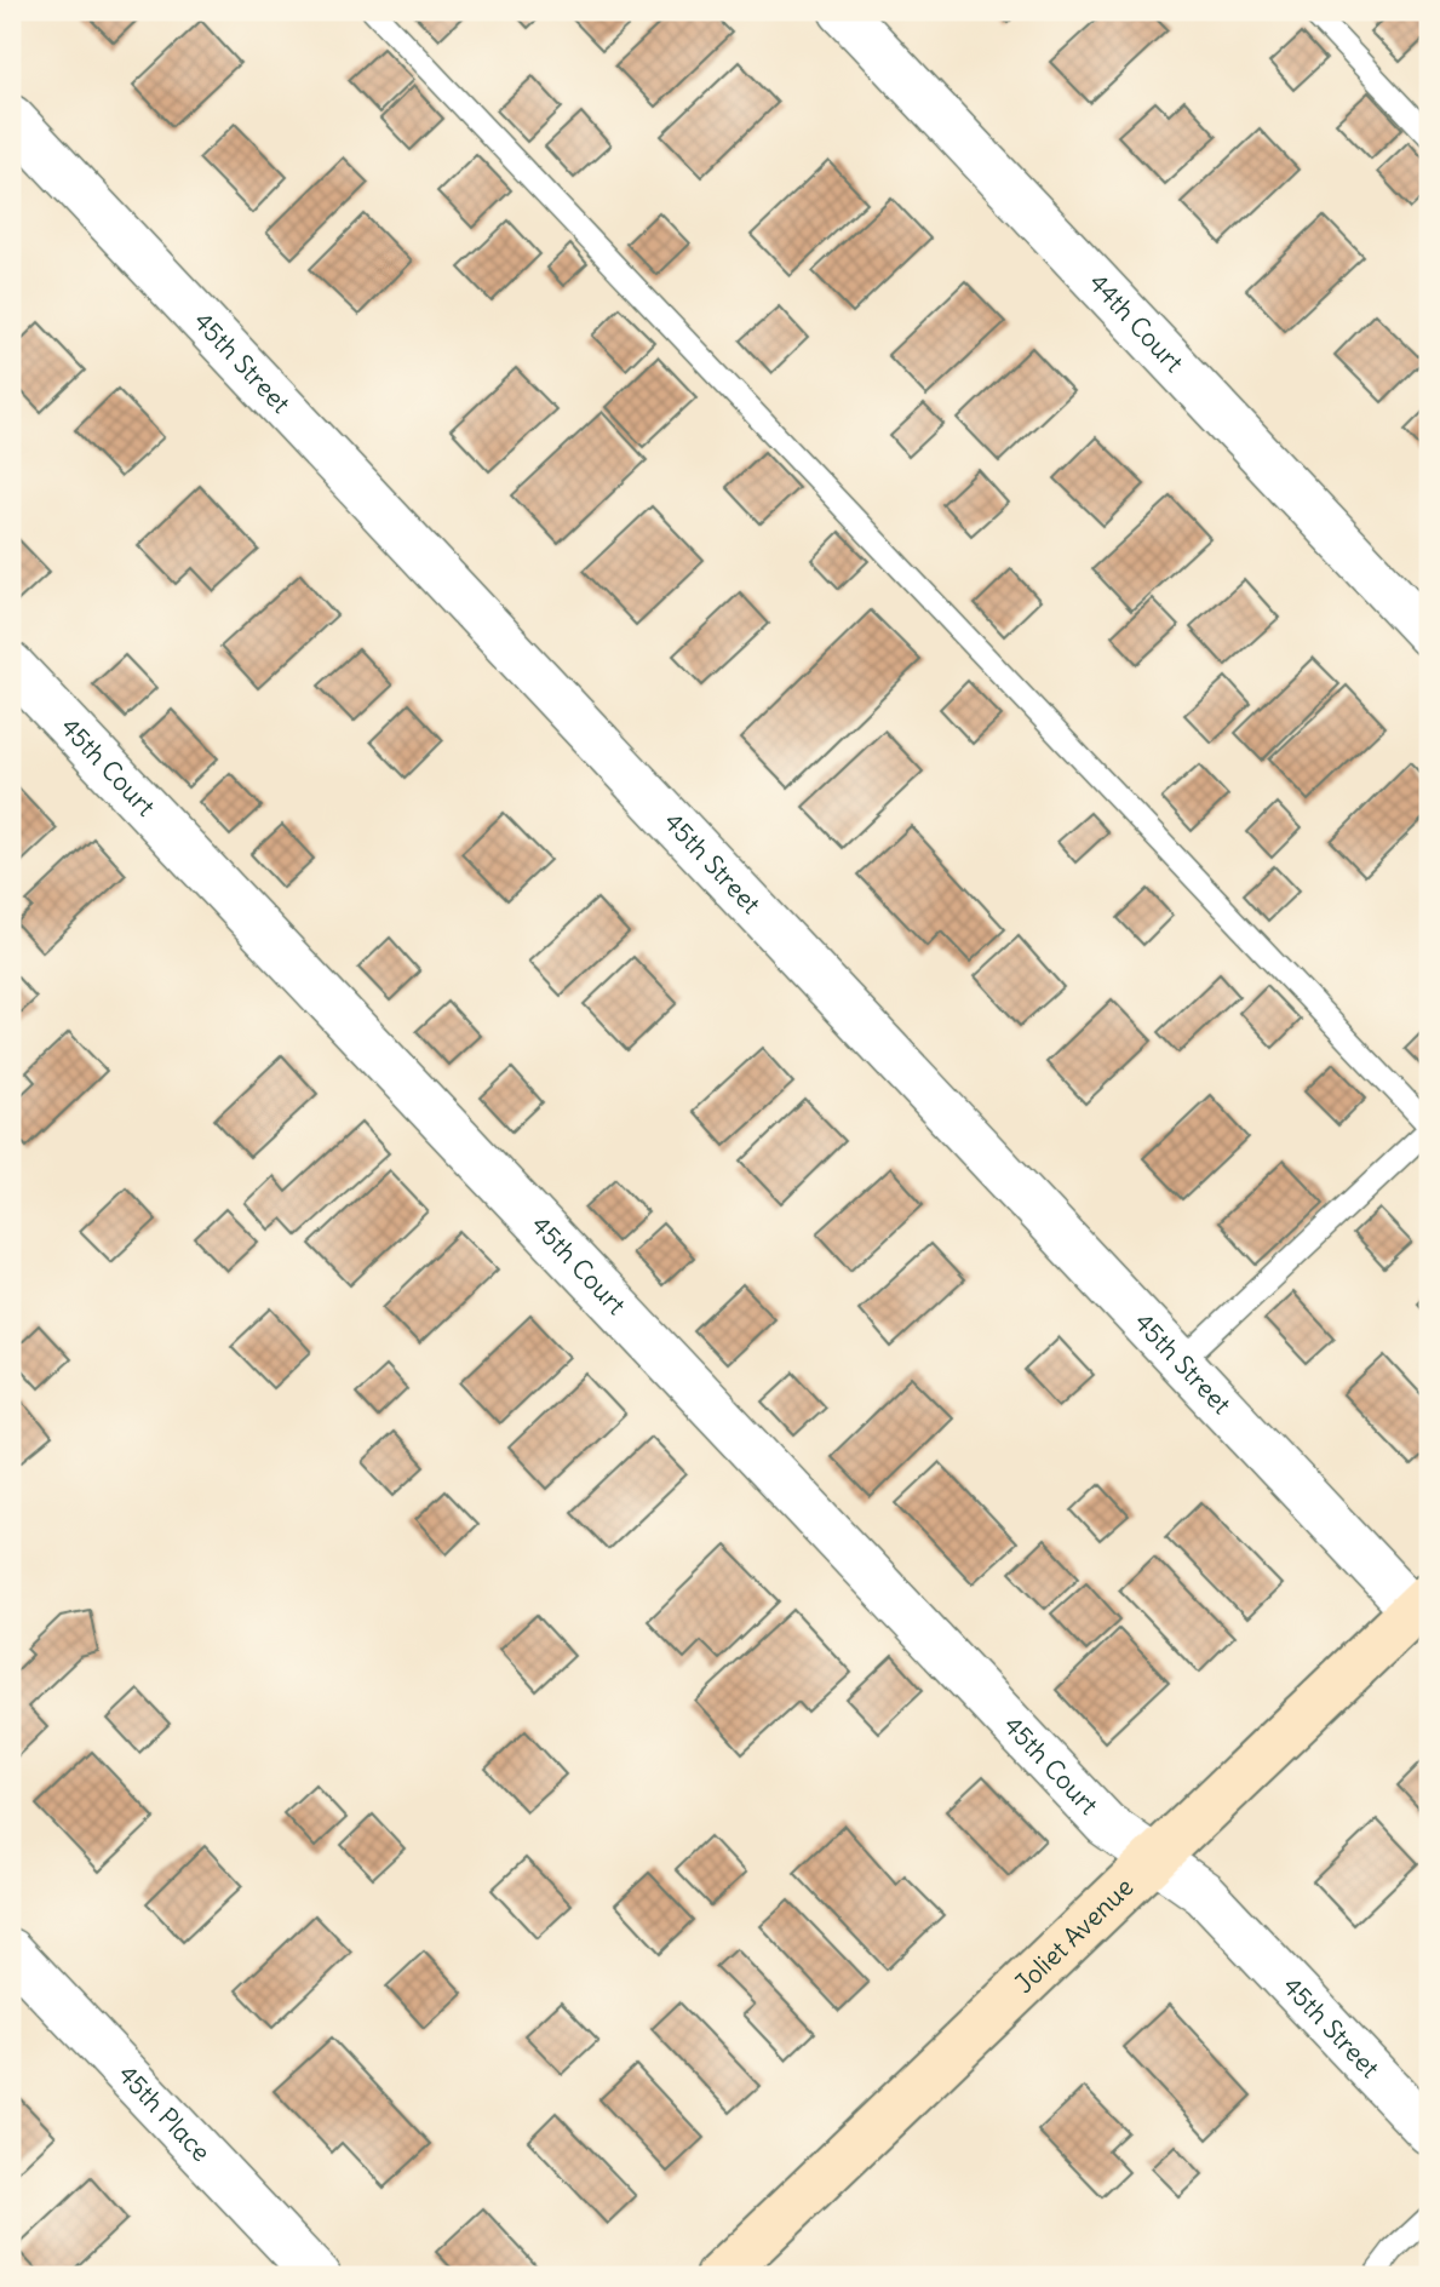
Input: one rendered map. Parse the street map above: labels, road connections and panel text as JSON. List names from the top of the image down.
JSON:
{
  "streets": {
    "street": [
      "44th Court",
      "45th Street",
      "45th Court",
      "Joliet Avenue",
      "45th Place"
    ]
  },
  "crossings": [
    ["45th Street", "45th Court"],
    ["45th Street", "Joliet Avenue"],
    ["45th Court", "Joliet Avenue"]
  ]
}
